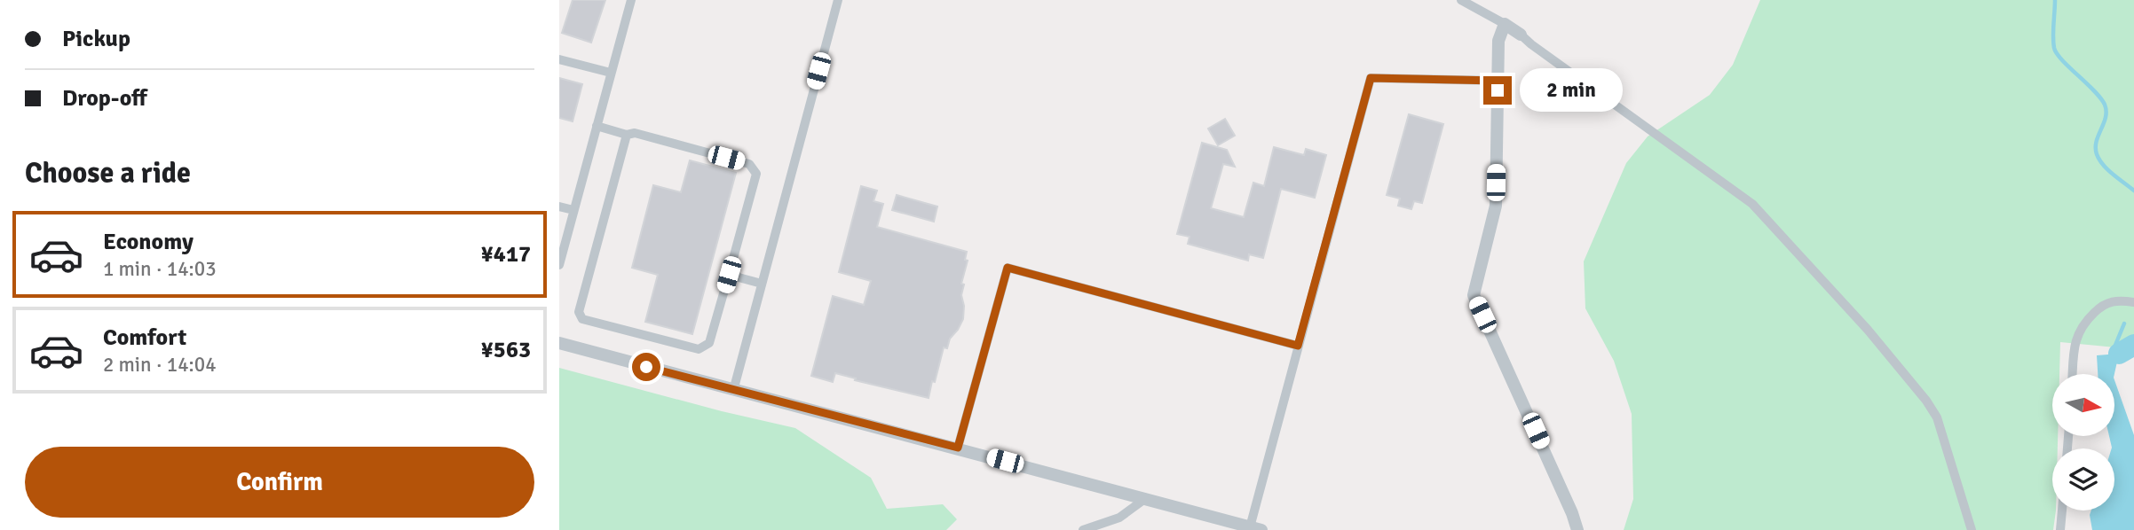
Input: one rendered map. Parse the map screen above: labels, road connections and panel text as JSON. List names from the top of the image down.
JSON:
{
  "north": "right",
  "page": {
    "banner": ["Pickup", "Drop-off"],
    "bubble": "2 min",
    "heading": "Choose a ride",
    "list": [
      {
        "name": "Economy",
        "note": "1 min · 14:03",
        "value": "¥417"
      },
      {
        "name": "Comfort",
        "note": "2 min · 14:04",
        "value": "¥563"
      }
    ],
    "buttons": "Confirm"
  }
}
